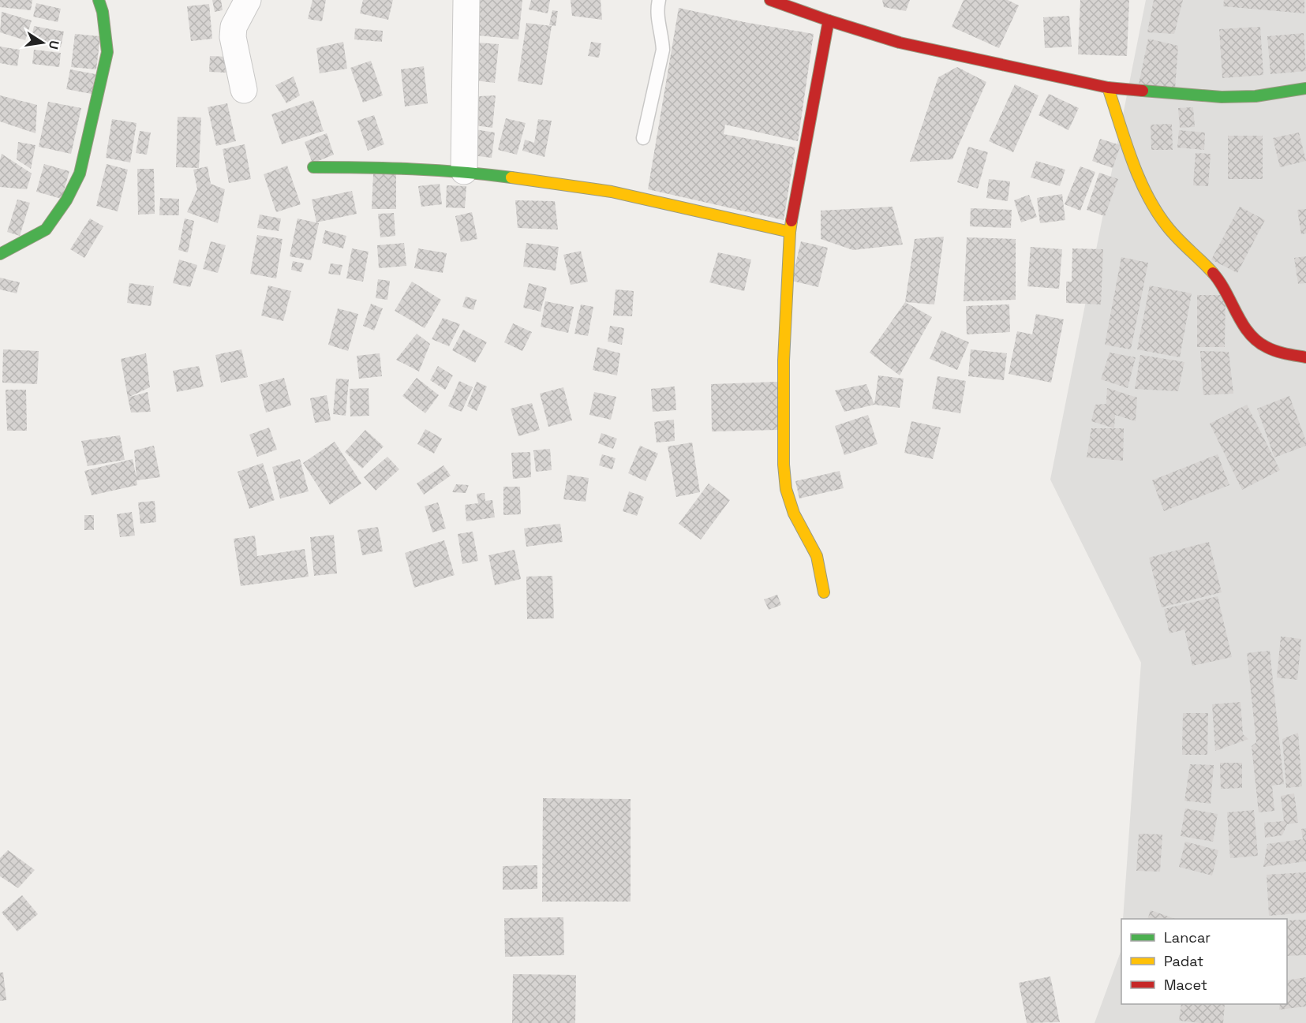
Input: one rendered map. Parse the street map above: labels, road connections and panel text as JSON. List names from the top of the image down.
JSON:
{
  "legend": ["Lancar", "Padat", "Macet"],
  "north": "right"
}
